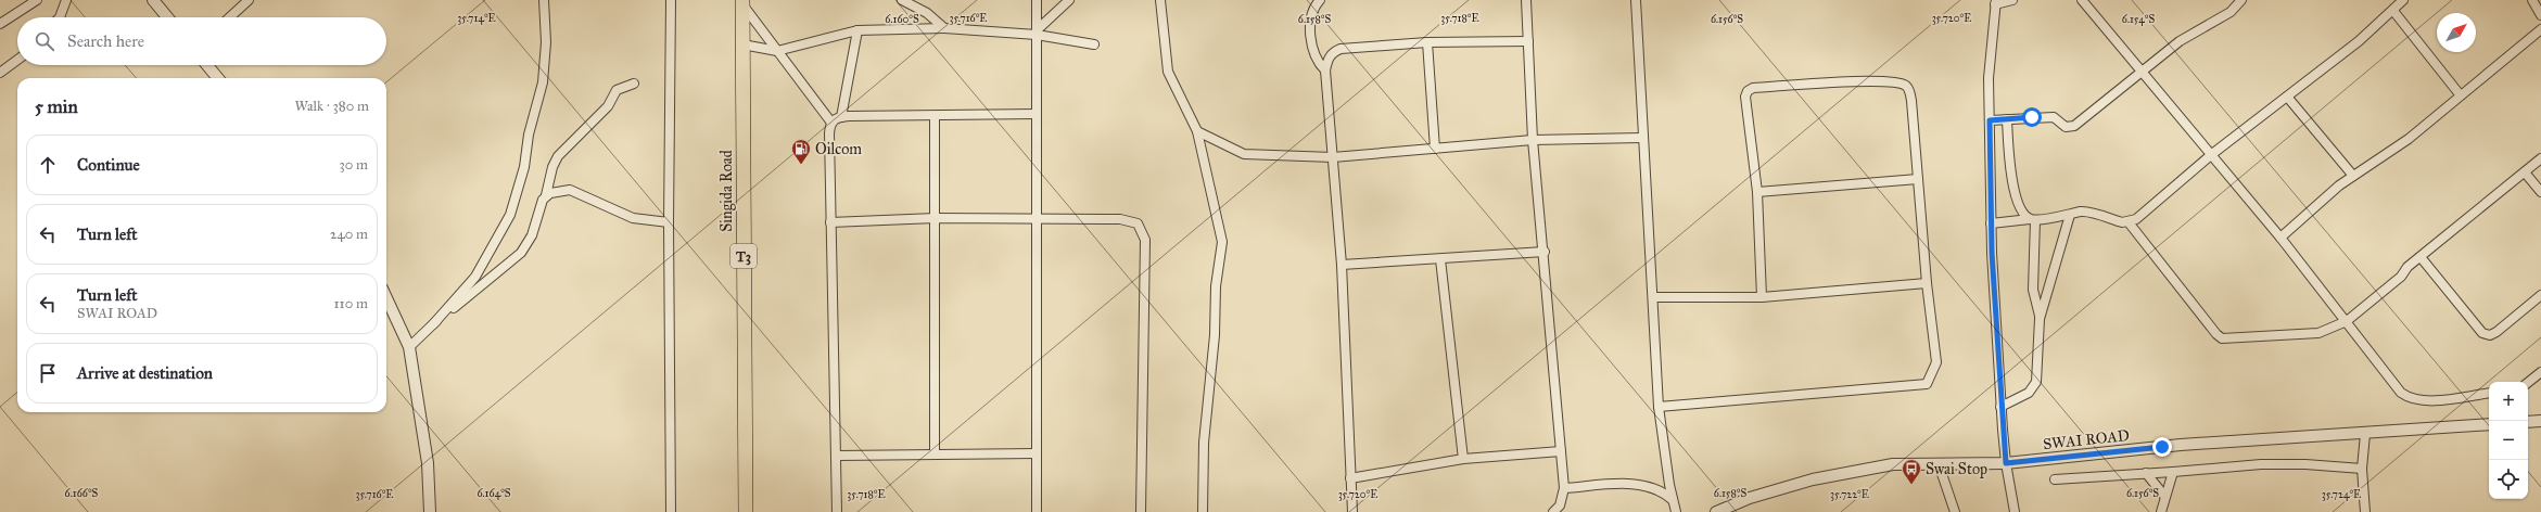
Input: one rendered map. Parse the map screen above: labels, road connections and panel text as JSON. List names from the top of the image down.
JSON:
{
  "streets": {
    "highway": ["Singida Road", "T3"],
    "street": ["SWAI ROAD"]
  },
  "places": {
    "fuel station": ["Oilcom"],
    "bus stop": ["Swai Stop"]
  },
  "north": "top right",
  "page": {
    "search": "Search here",
    "heading": ["5 min", "Walk · 380 m"],
    "list": [
      ["Continue", "30 m"],
      ["Turn left", "240 m"],
      ["Turn left", "SWAI ROAD", "110 m"],
      "Arrive at destination"
    ],
    "map_buttons": ["+", "−"]
  },
  "coordinates": [
    "35.714°E",
    "35.716°E",
    "35.720°E",
    "35.718°E",
    "6.160°S",
    "6.158°S",
    "6.156°S",
    "6.154°S",
    "6.166°S",
    "6.164°S",
    "35.722°E",
    "35.724°E"
  ]
}
